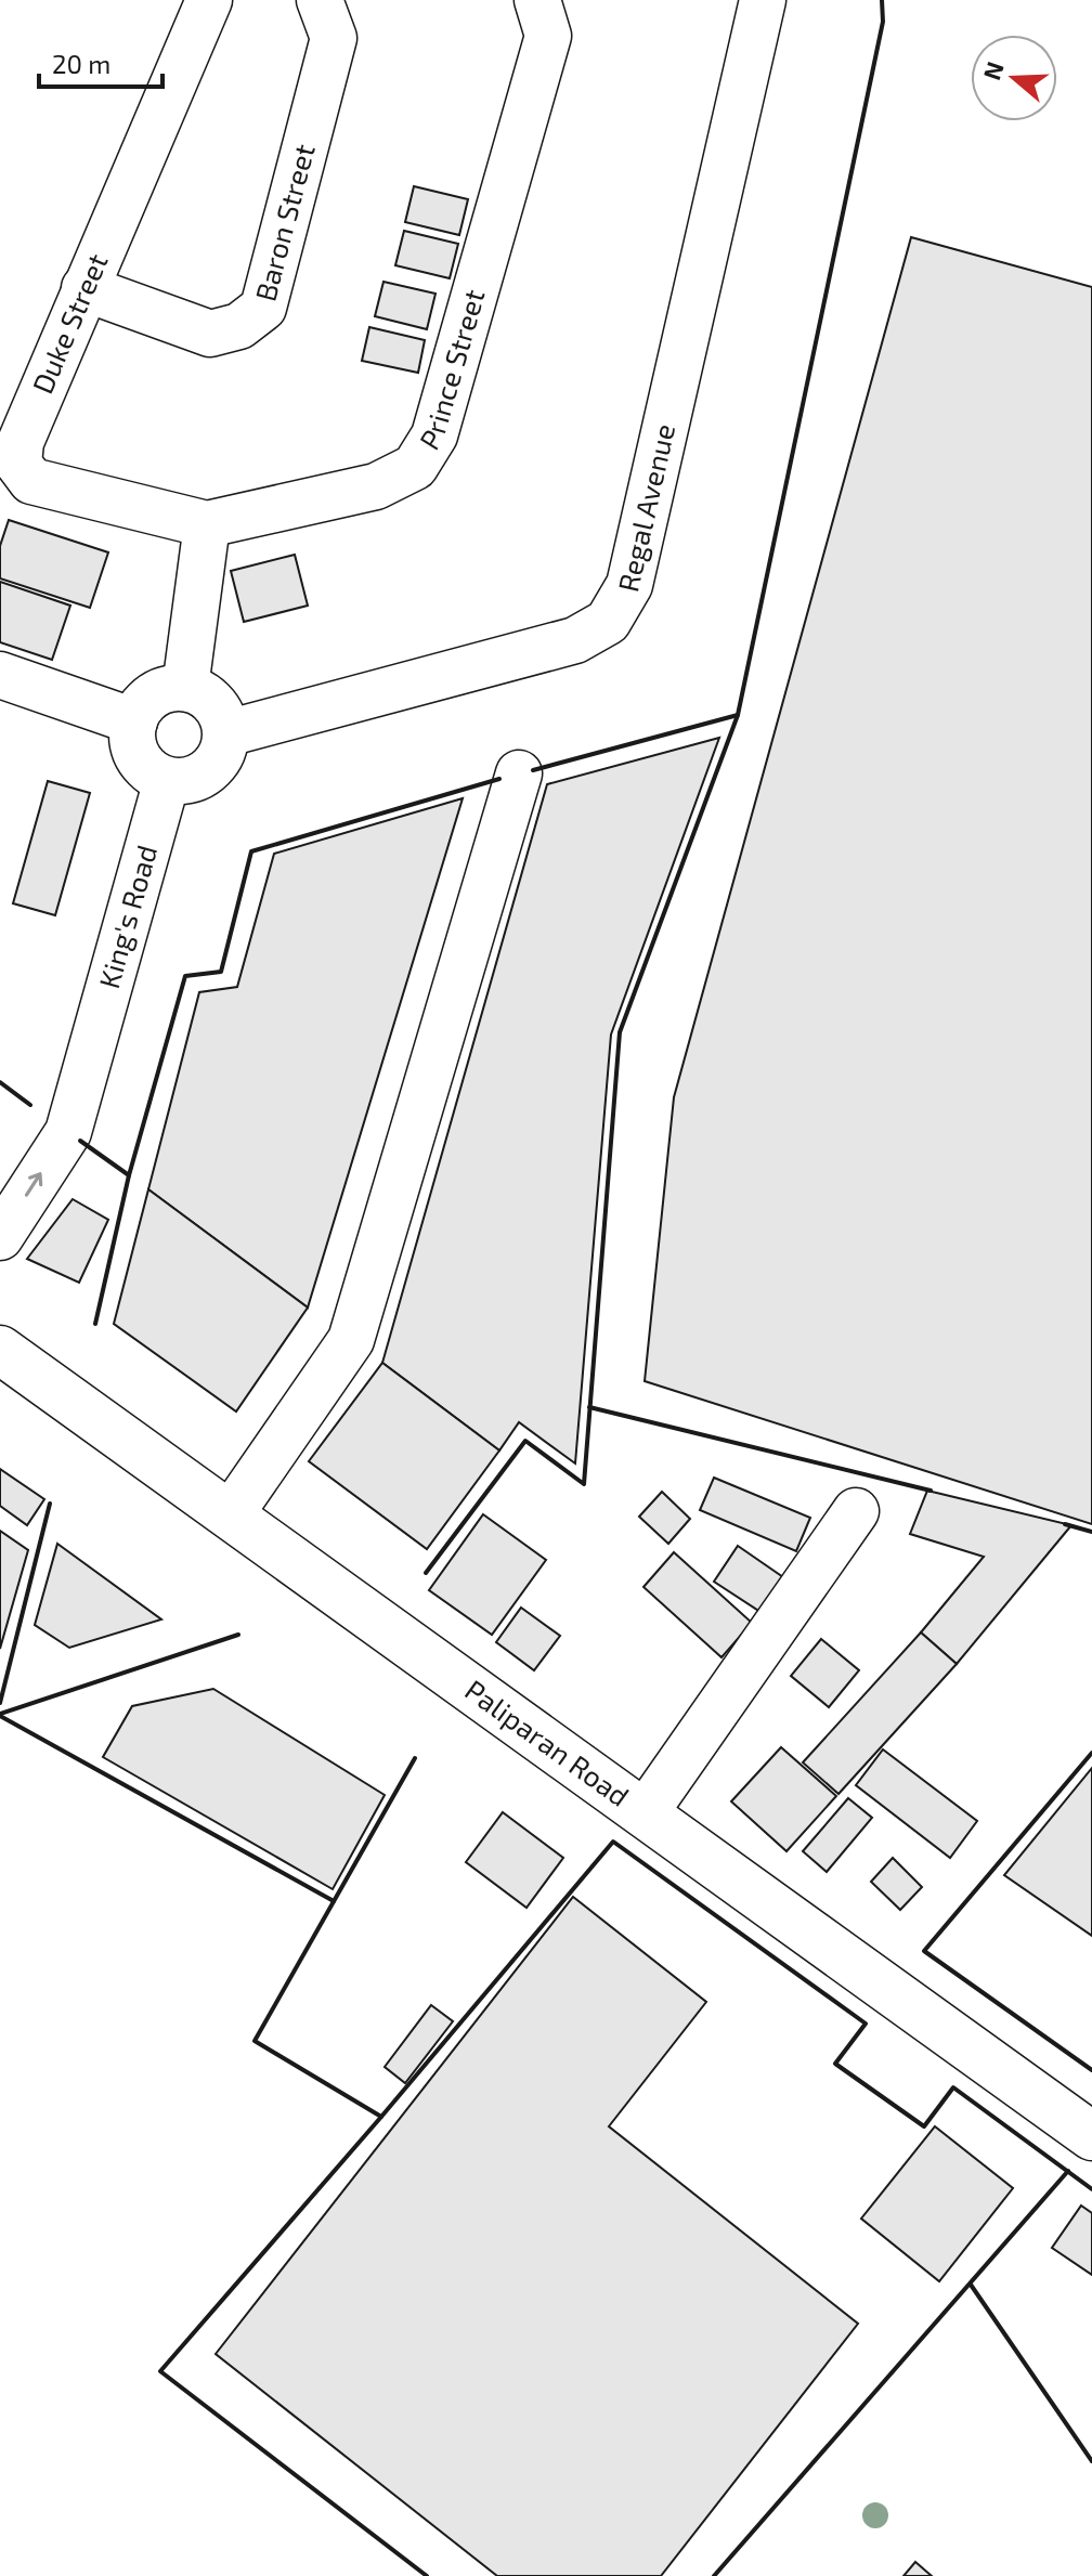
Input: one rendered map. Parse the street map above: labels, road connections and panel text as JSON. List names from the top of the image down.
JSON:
{
  "streets": {
    "main road": ["Paliparan Road"],
    "street": [
      "Baron Street",
      "Duke Street",
      "Prince Street",
      "Regal Avenue",
      "King's Road"
    ]
  },
  "crossings": [
    ["Baron Street", "Duke Street"],
    ["Duke Street", "Prince Street"],
    ["Regal Avenue", "King's Road"]
  ],
  "scale_bar": "20 m",
  "north": "left"
}
